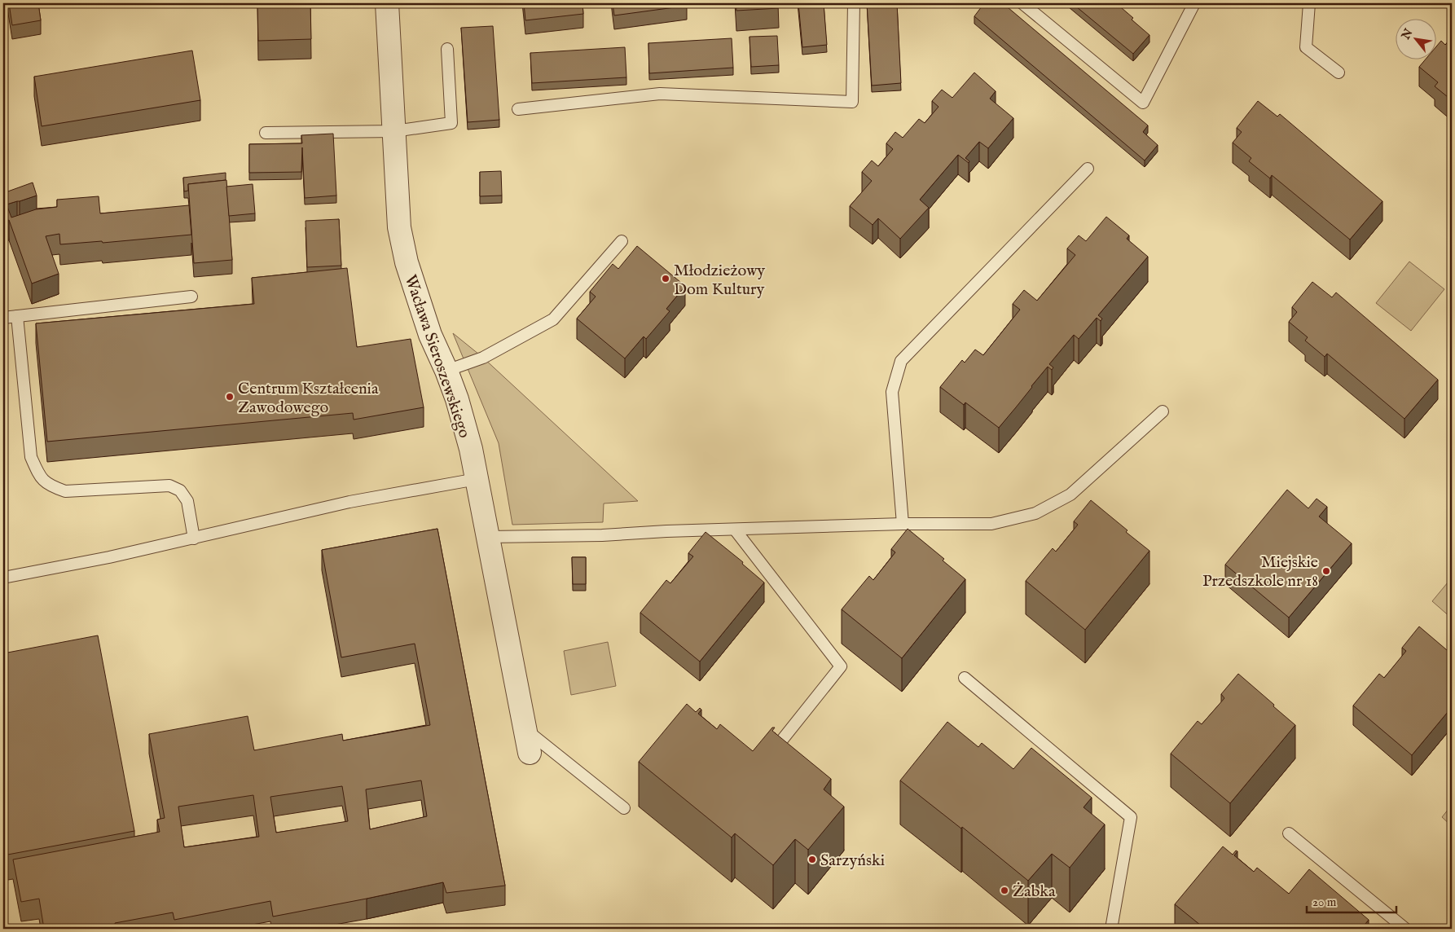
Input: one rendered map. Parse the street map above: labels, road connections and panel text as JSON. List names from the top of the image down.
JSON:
{
  "streets": {
    "street": ["Wacława Sieroszewskiego"]
  },
  "places": [
    "Młodzieżowy Dom Kultury",
    "Centrum Kształcenia Zawodowego",
    "Miejskie Przedszkole nr 18",
    "Sarzyński",
    "Żabka"
  ],
  "scale_bar": "20 m",
  "north": "top left"
}
